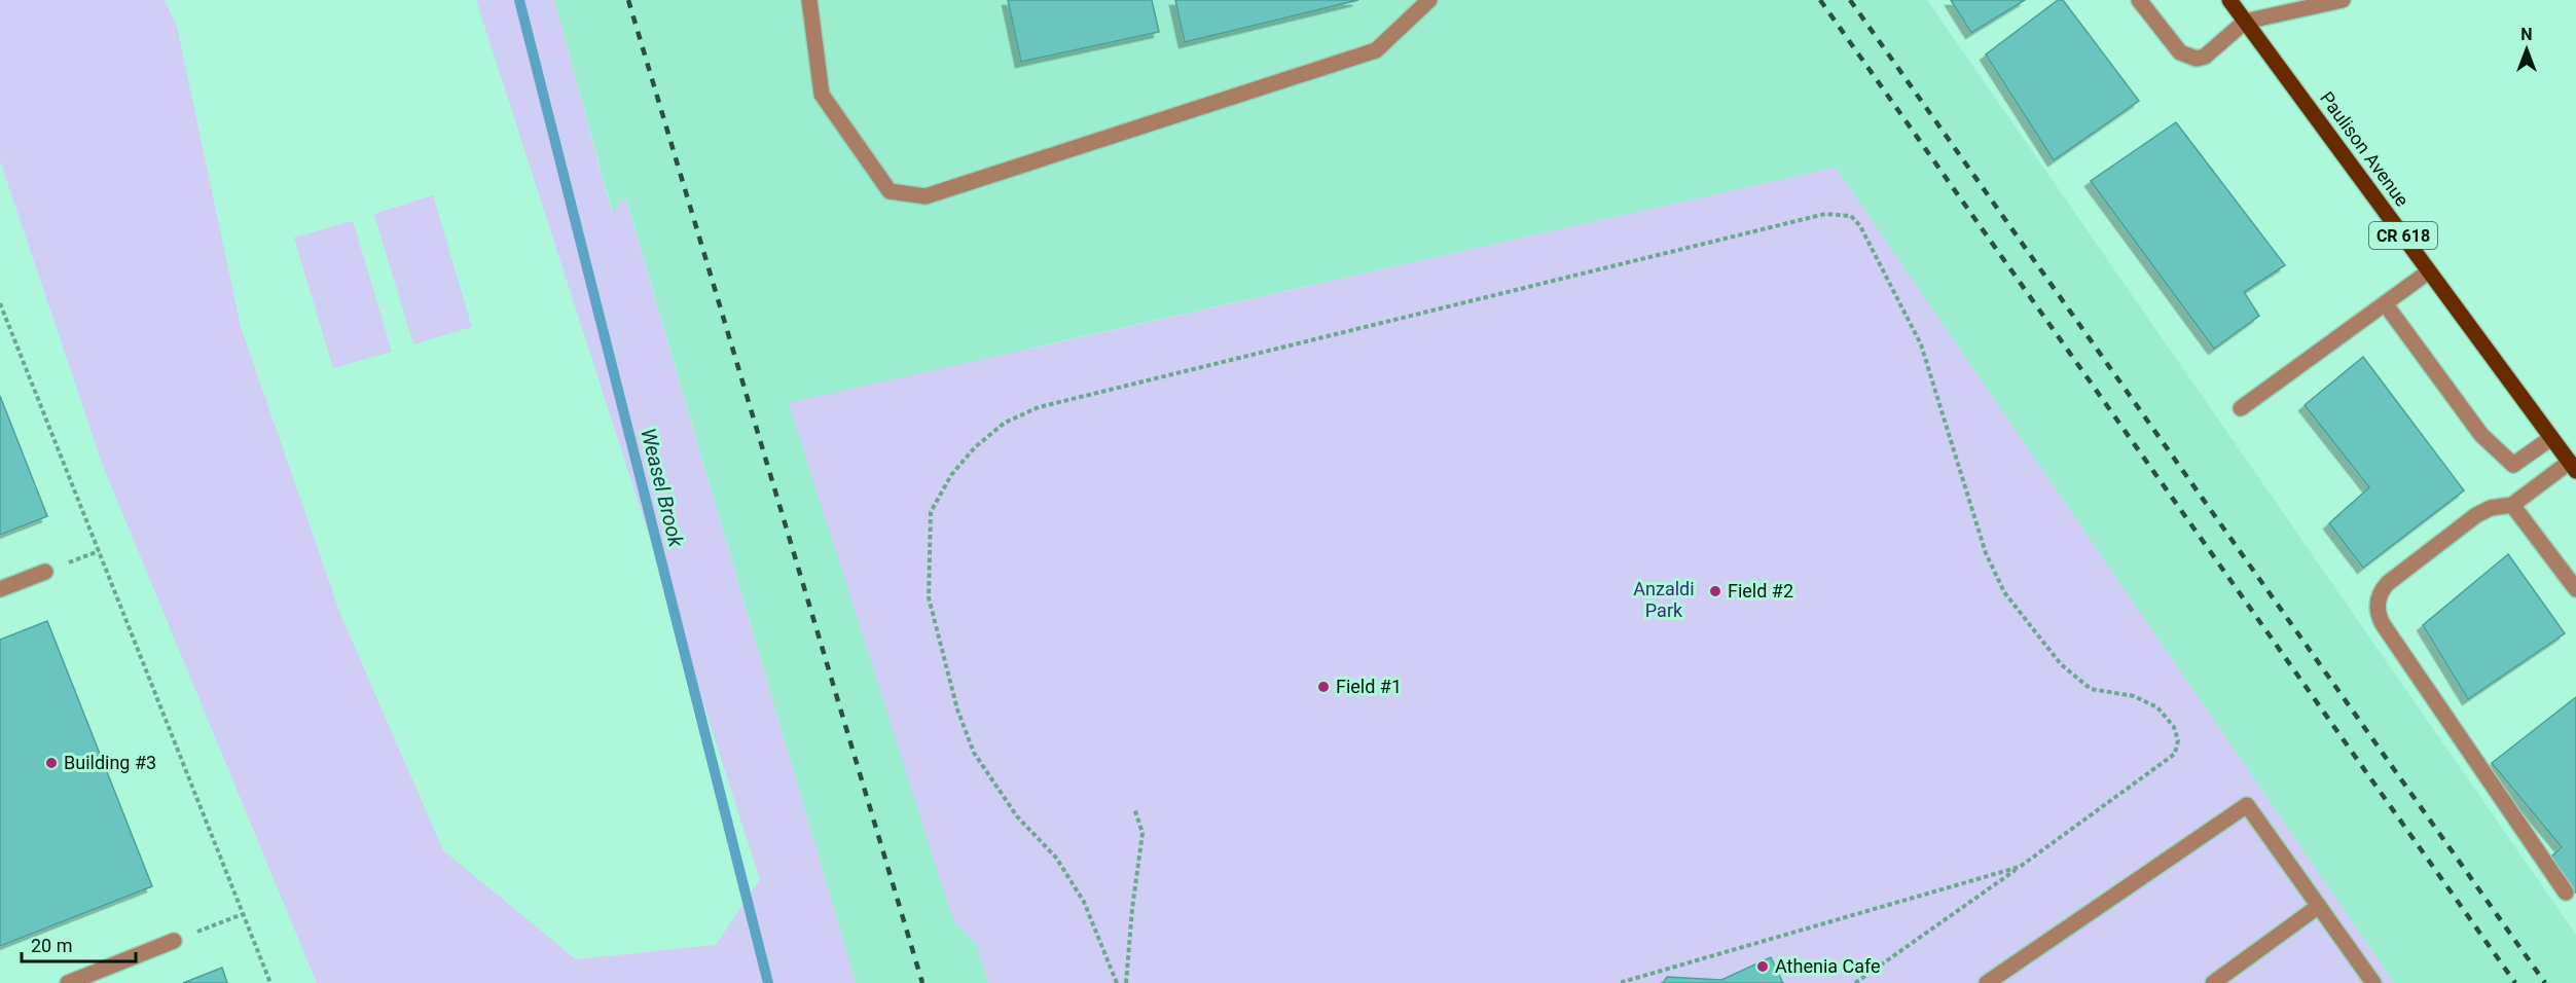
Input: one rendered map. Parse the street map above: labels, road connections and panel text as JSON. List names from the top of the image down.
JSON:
{
  "streets": {
    "main road": ["Paulison Avenue", "CR 618"]
  },
  "water": ["Weasel Brook"],
  "parks": ["Anzaldi Park"],
  "places": [
    "Field #2",
    "Field #1",
    "Building #3",
    "Athenia Cafe"
  ],
  "scale_bar": "20 m",
  "north": "top"
}
